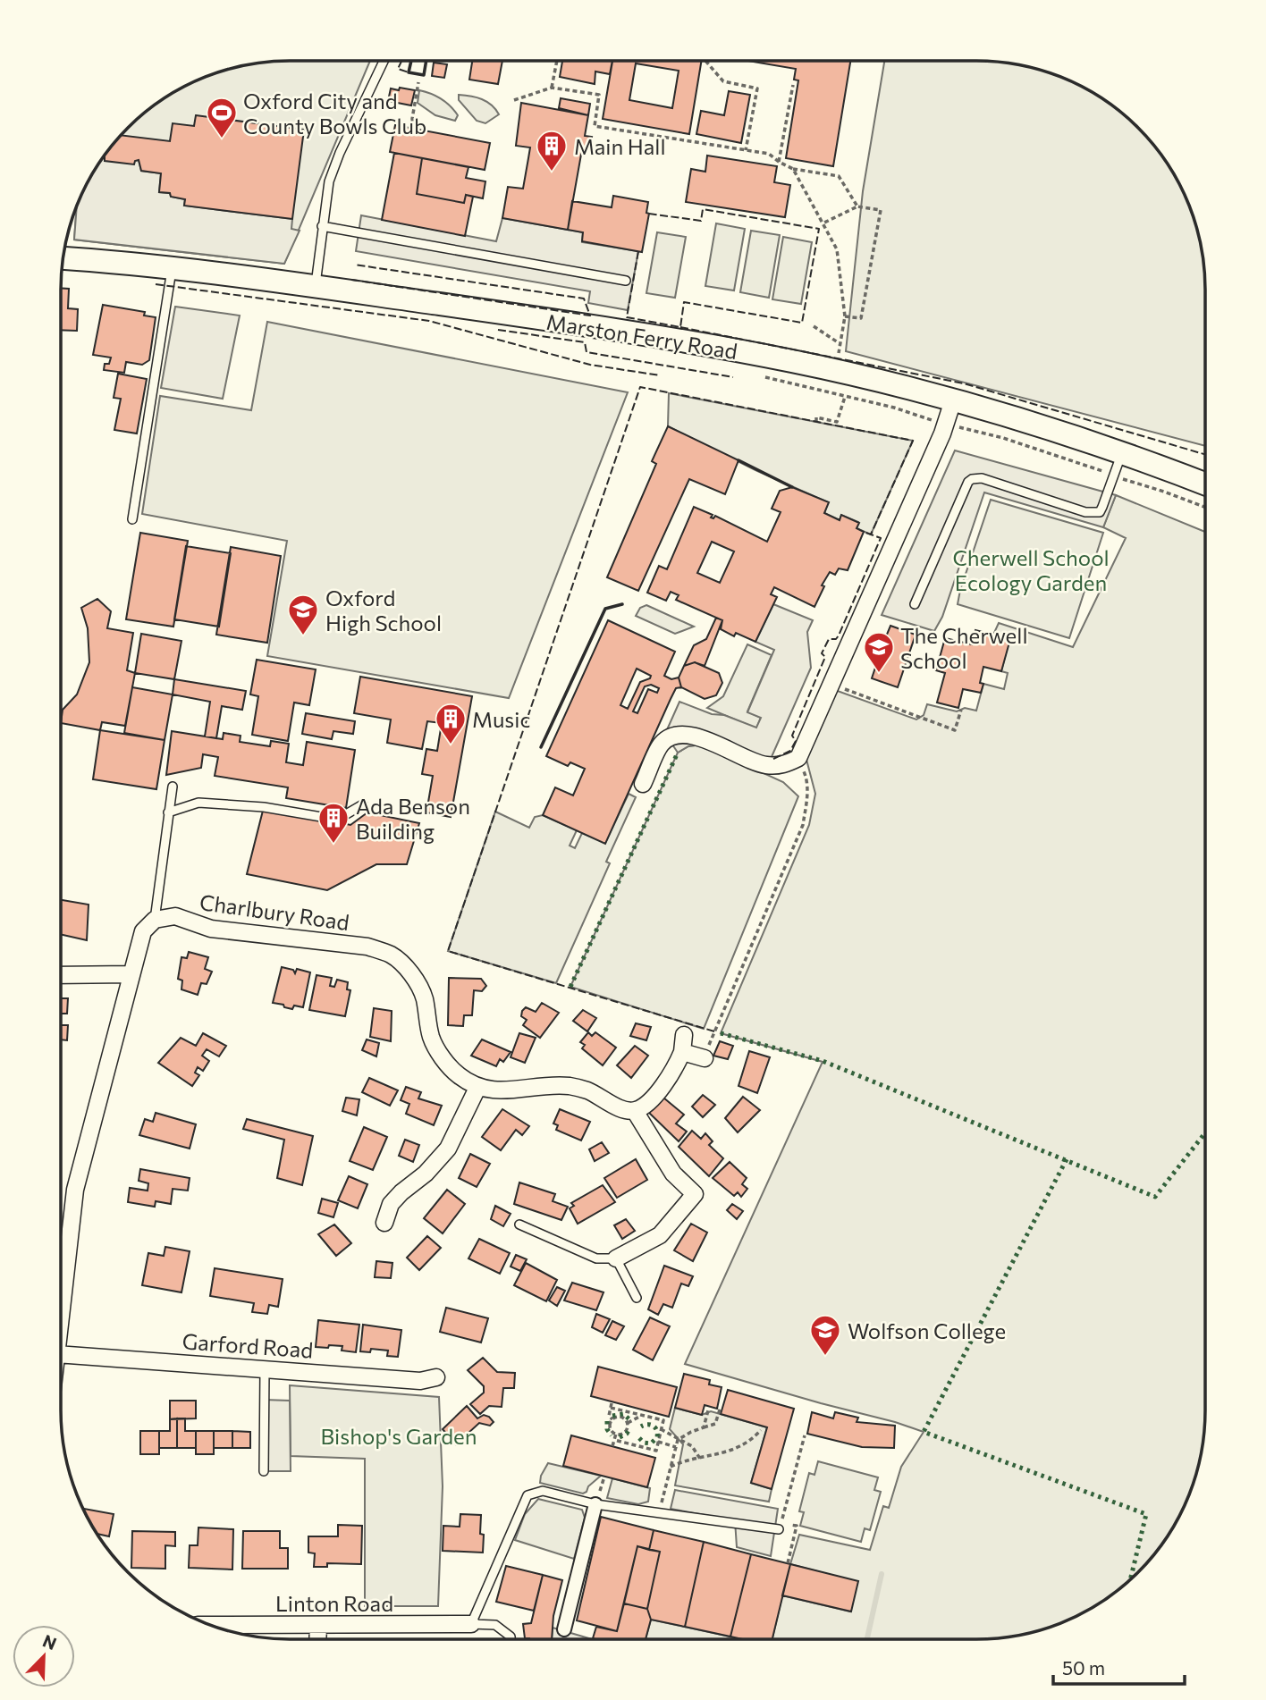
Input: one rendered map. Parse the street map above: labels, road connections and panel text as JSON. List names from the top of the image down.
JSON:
{
  "streets": {
    "main road": ["Marston Ferry Road"],
    "street": ["Charlbury Road", "Garford Road", "Linton Road"]
  },
  "parks": ["Cherwell School Ecology Garden", "Bishop's Garden"],
  "places": {
    "sports": ["Oxford City and County Bowls Club"],
    "building": ["Main Hall", "Music", "Ada Benson Building"],
    "school or university": ["Oxford High School", "The Cherwell School", "Wolfson College"]
  },
  "scale_bar": "50 m",
  "north": "top right"
}
